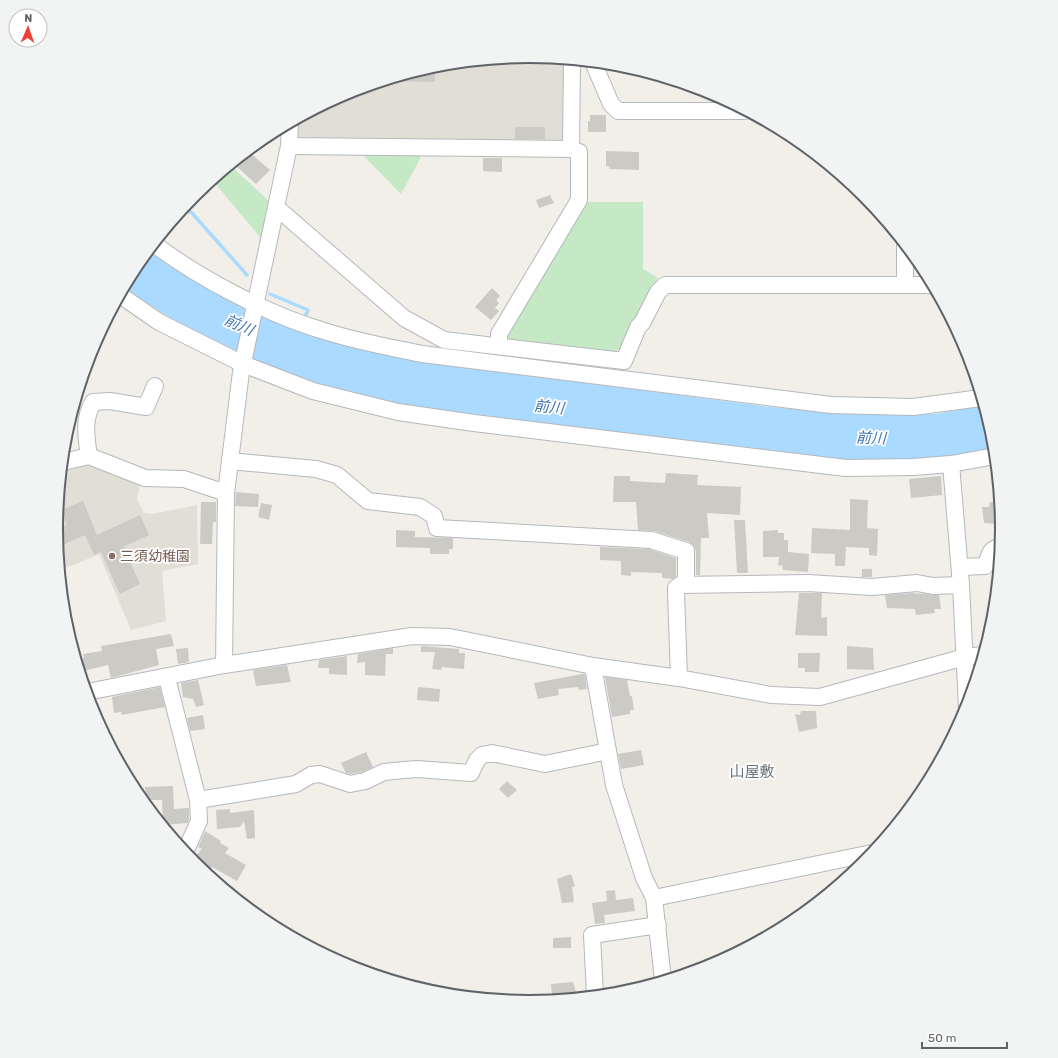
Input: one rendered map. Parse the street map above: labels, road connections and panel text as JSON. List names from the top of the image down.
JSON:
{
  "districts": ["山屋敷"],
  "water": ["前川"],
  "places": ["三須幼稚園"],
  "scale_bar": "50 m",
  "north": "top"
}
